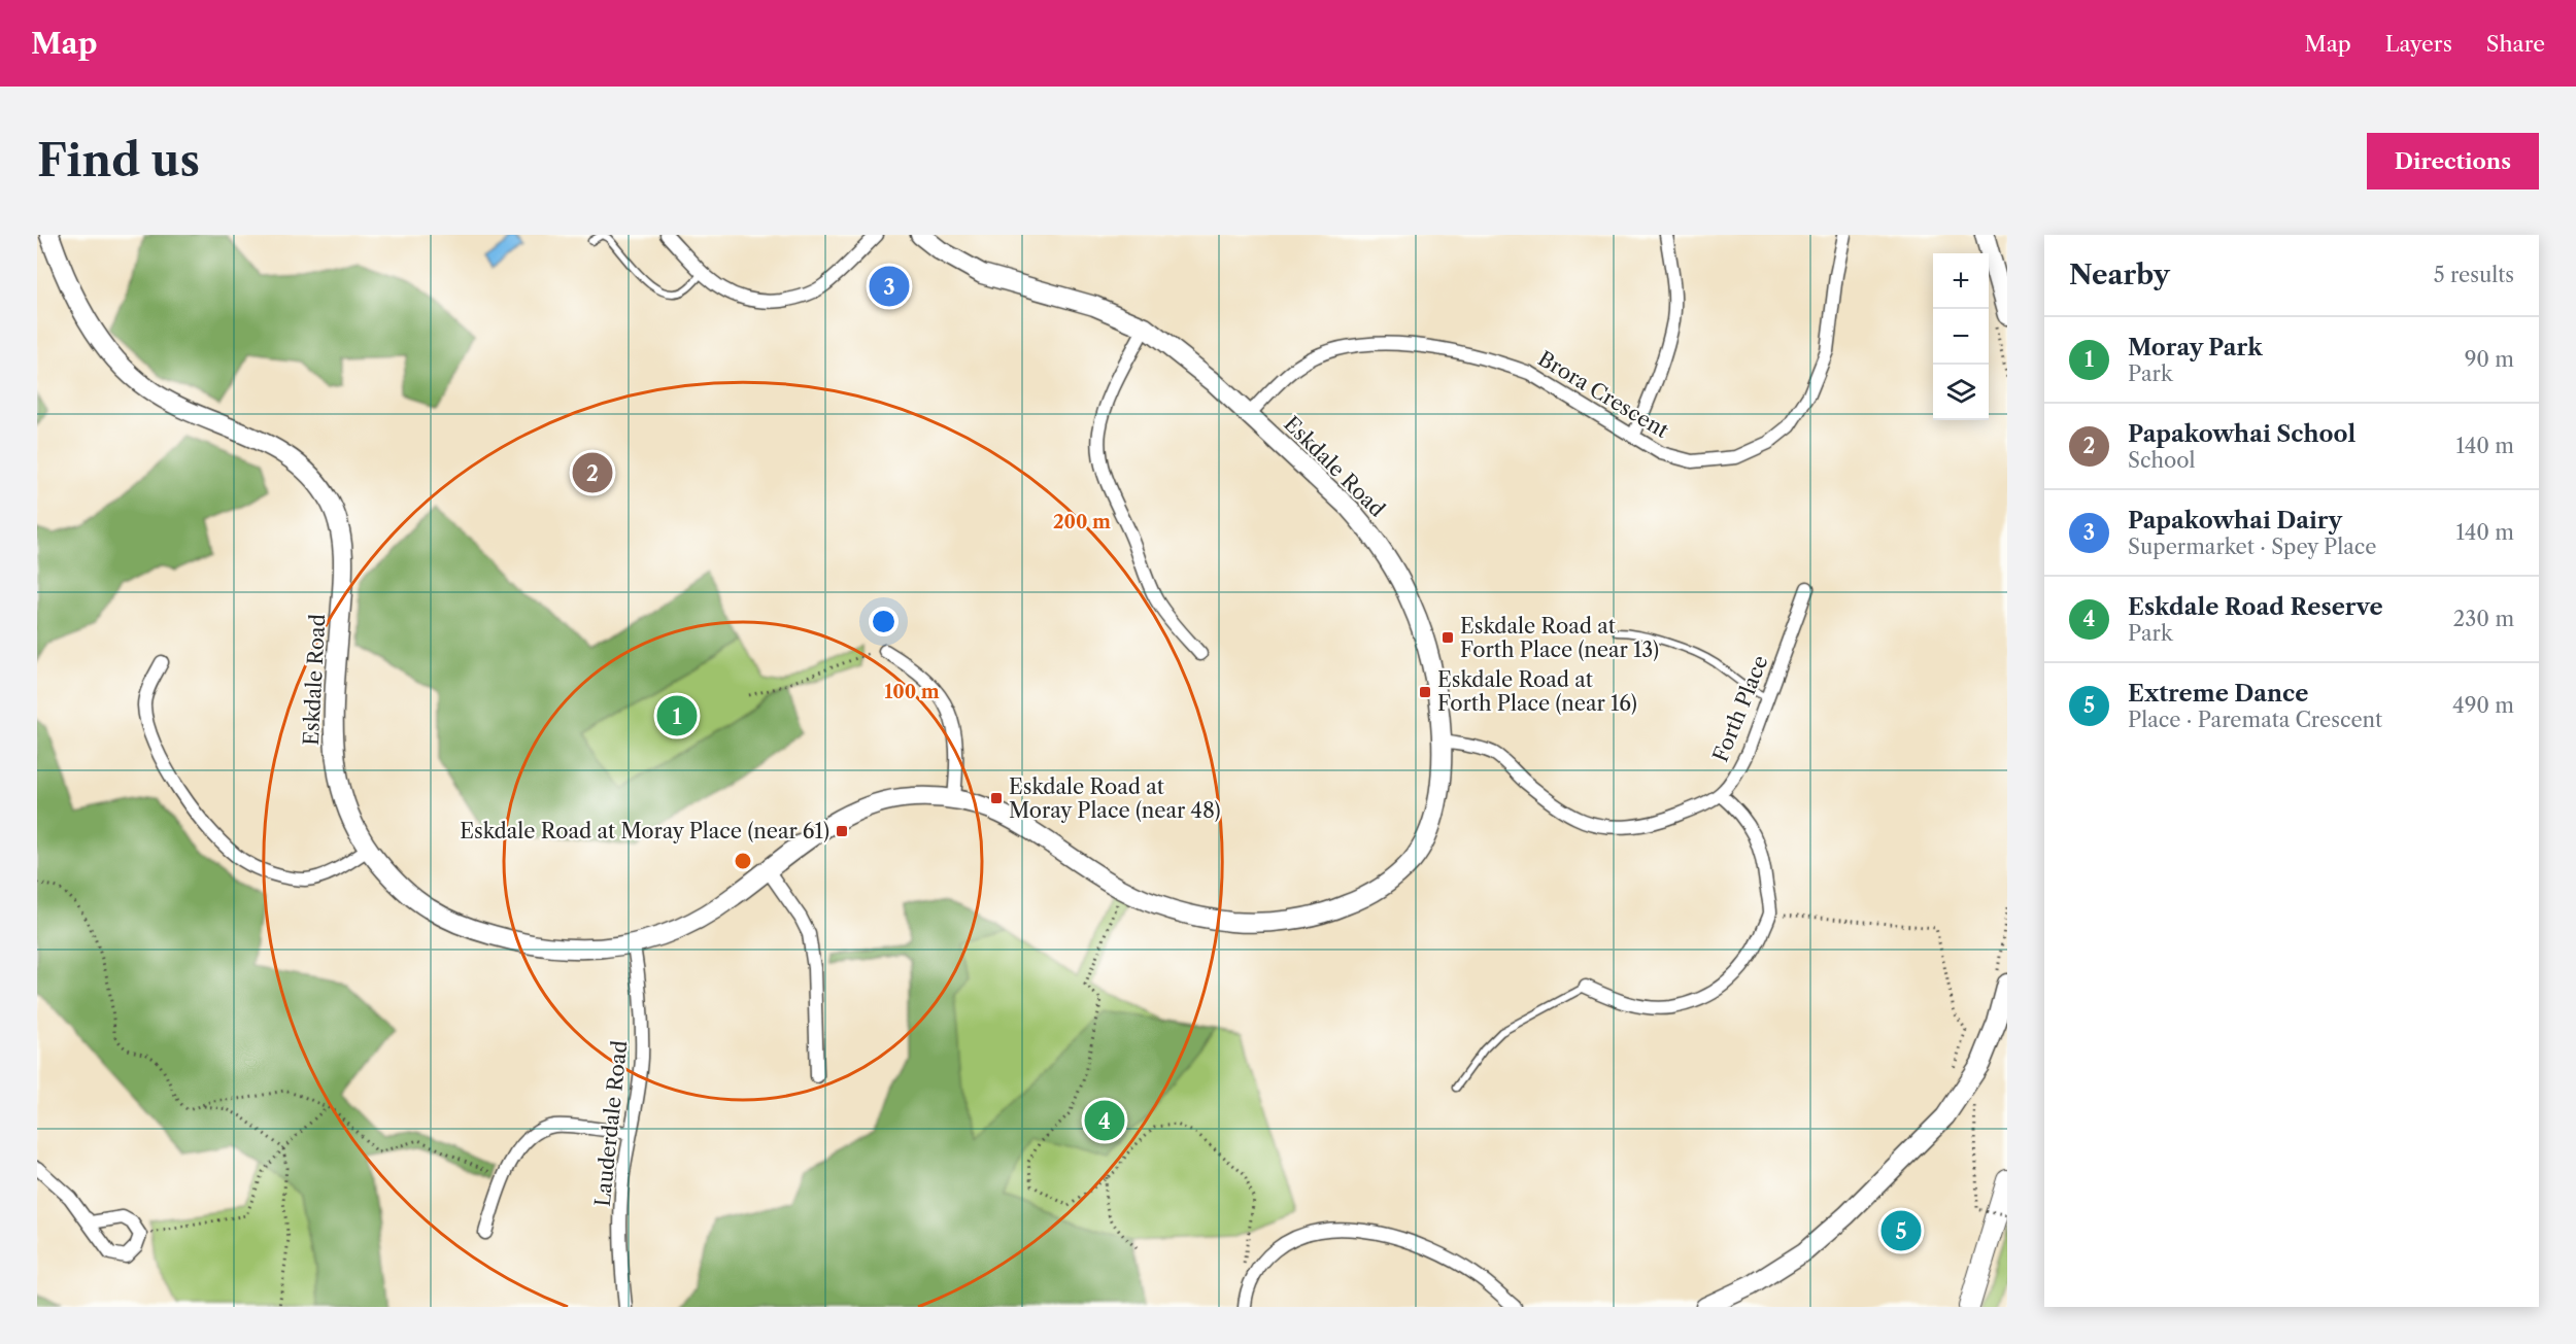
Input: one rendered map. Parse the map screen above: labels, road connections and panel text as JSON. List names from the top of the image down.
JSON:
{
  "streets": {
    "street": [
      "Brora Crescent",
      "Eskdale Road",
      "Forth Place",
      "Lauderdale Road"
    ]
  },
  "crossings": [
    ["Brora Crescent", "Eskdale Road"],
    ["Eskdale Road", "Forth Place"],
    ["Eskdale Road", "Lauderdale Road"]
  ],
  "places": {
    "transit": [
      "Eskdale Road at Forth Place (near 13)",
      "Eskdale Road at Forth Place (near 16)",
      "Eskdale Road at Moray Place (near 48)",
      "Eskdale Road at Moray Place (near 61)"
    ]
  },
  "page": {
    "header": "Map",
    "nav": ["Map", "Layers", "Share"],
    "buttons": "Directions",
    "title": "Find us",
    "heading": ["Nearby", "5 results"],
    "map_buttons": ["+", "−"],
    "pins": [
      "3",
      "2",
      "1",
      "4",
      "5"
    ],
    "list": [
      {
        "mark": "1",
        "name": "Moray Park",
        "note": "Park",
        "value": "90 m"
      },
      {
        "mark": "2",
        "name": "Papakowhai School",
        "note": "School",
        "value": "140 m"
      },
      {
        "mark": "3",
        "name": "Papakowhai Dairy",
        "note": "Supermarket · Spey Place",
        "value": "140 m"
      },
      {
        "mark": "4",
        "name": "Eskdale Road Reserve",
        "note": "Park",
        "value": "230 m"
      },
      {
        "mark": "5",
        "name": "Extreme Dance",
        "note": "Place · Paremata Crescent",
        "value": "490 m"
      }
    ]
  },
  "rings": ["200 m", "100 m"]
}
